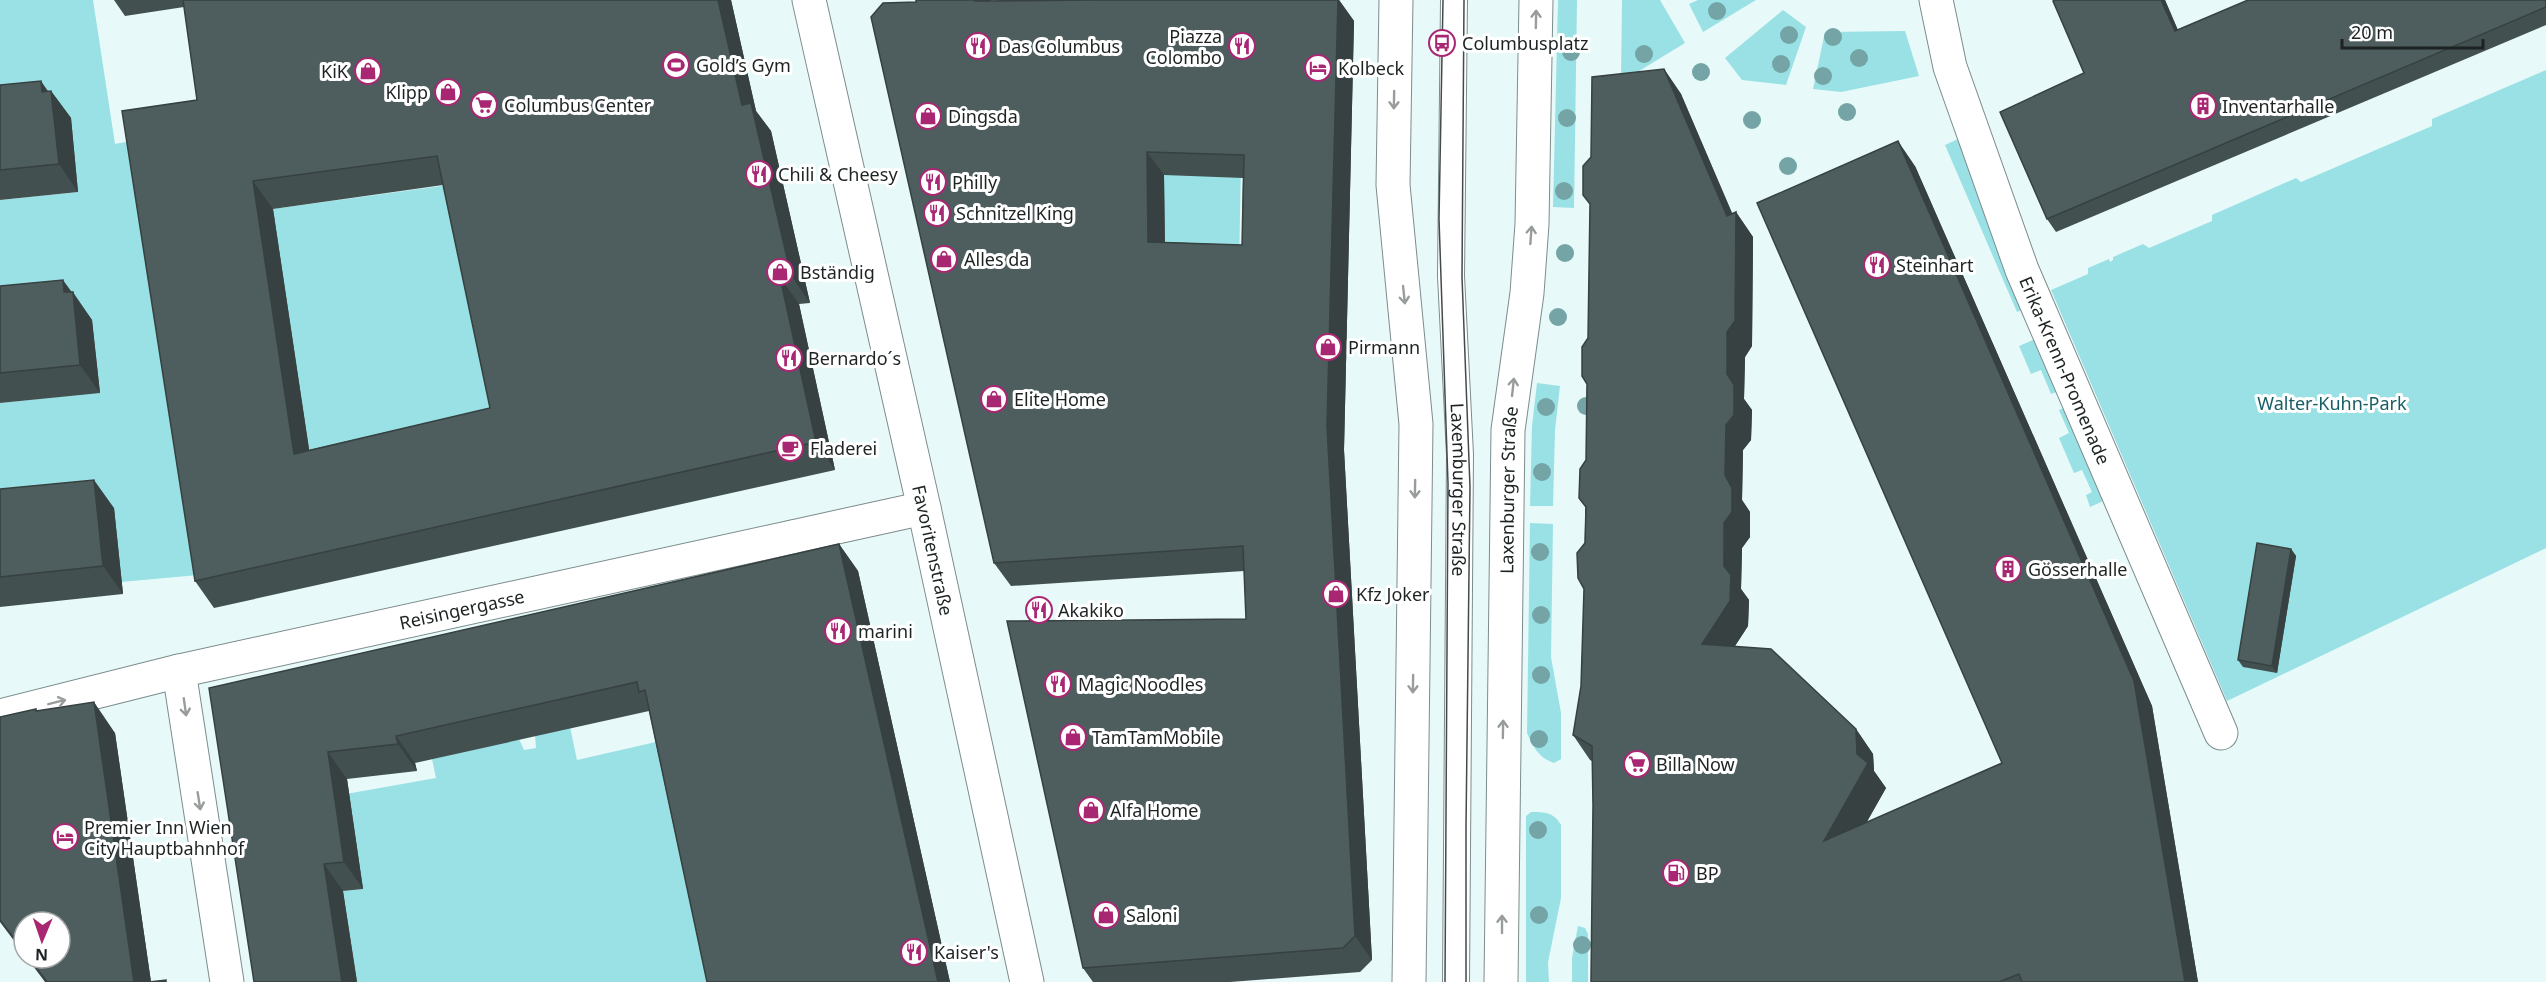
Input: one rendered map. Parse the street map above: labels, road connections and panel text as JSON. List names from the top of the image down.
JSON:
{
  "streets": {
    "street": [
      "Erika-Krenn-Promenade",
      "Laxenburger Straße",
      "Favoritenstraße",
      "Reisingergasse"
    ],
    "lane": ["Laxemburger Straße"]
  },
  "crossings": [
    ["Favoritenstraße", "Reisingergasse"]
  ],
  "parks": ["Walter-Kuhn-Park"],
  "places": {
    "bus stop": ["Columbusplatz"],
    "restaurant": [
      "Das Columbus",
      "Piazza Colombo",
      "Chili & Cheesy",
      "Philly",
      "Schnitzel King",
      "Steinhart",
      "Bernardo´s",
      "Akakiko",
      "marini",
      "Magic Noodles",
      "Kaiser's"
    ],
    "sports": ["Gold’s Gym"],
    "hotel": ["Kolbeck", "Premier Inn Wien City Hauptbahnhof"],
    "shop": [
      "KiK",
      "Klipp",
      "Dingsda",
      "Alles da",
      "Bständig",
      "Pirmann",
      "Elite Home",
      "Kfz Joker",
      "TamTamMobile",
      "Alfa Home",
      "Saloni"
    ],
    "supermarket": ["Columbus Center", "Billa Now"],
    "building": ["Inventarhalle", "Gösserhalle"],
    "cafe": ["Fladerei"],
    "fuel station": ["BP"]
  },
  "scale_bar": "20 m",
  "north": "bottom"
}
